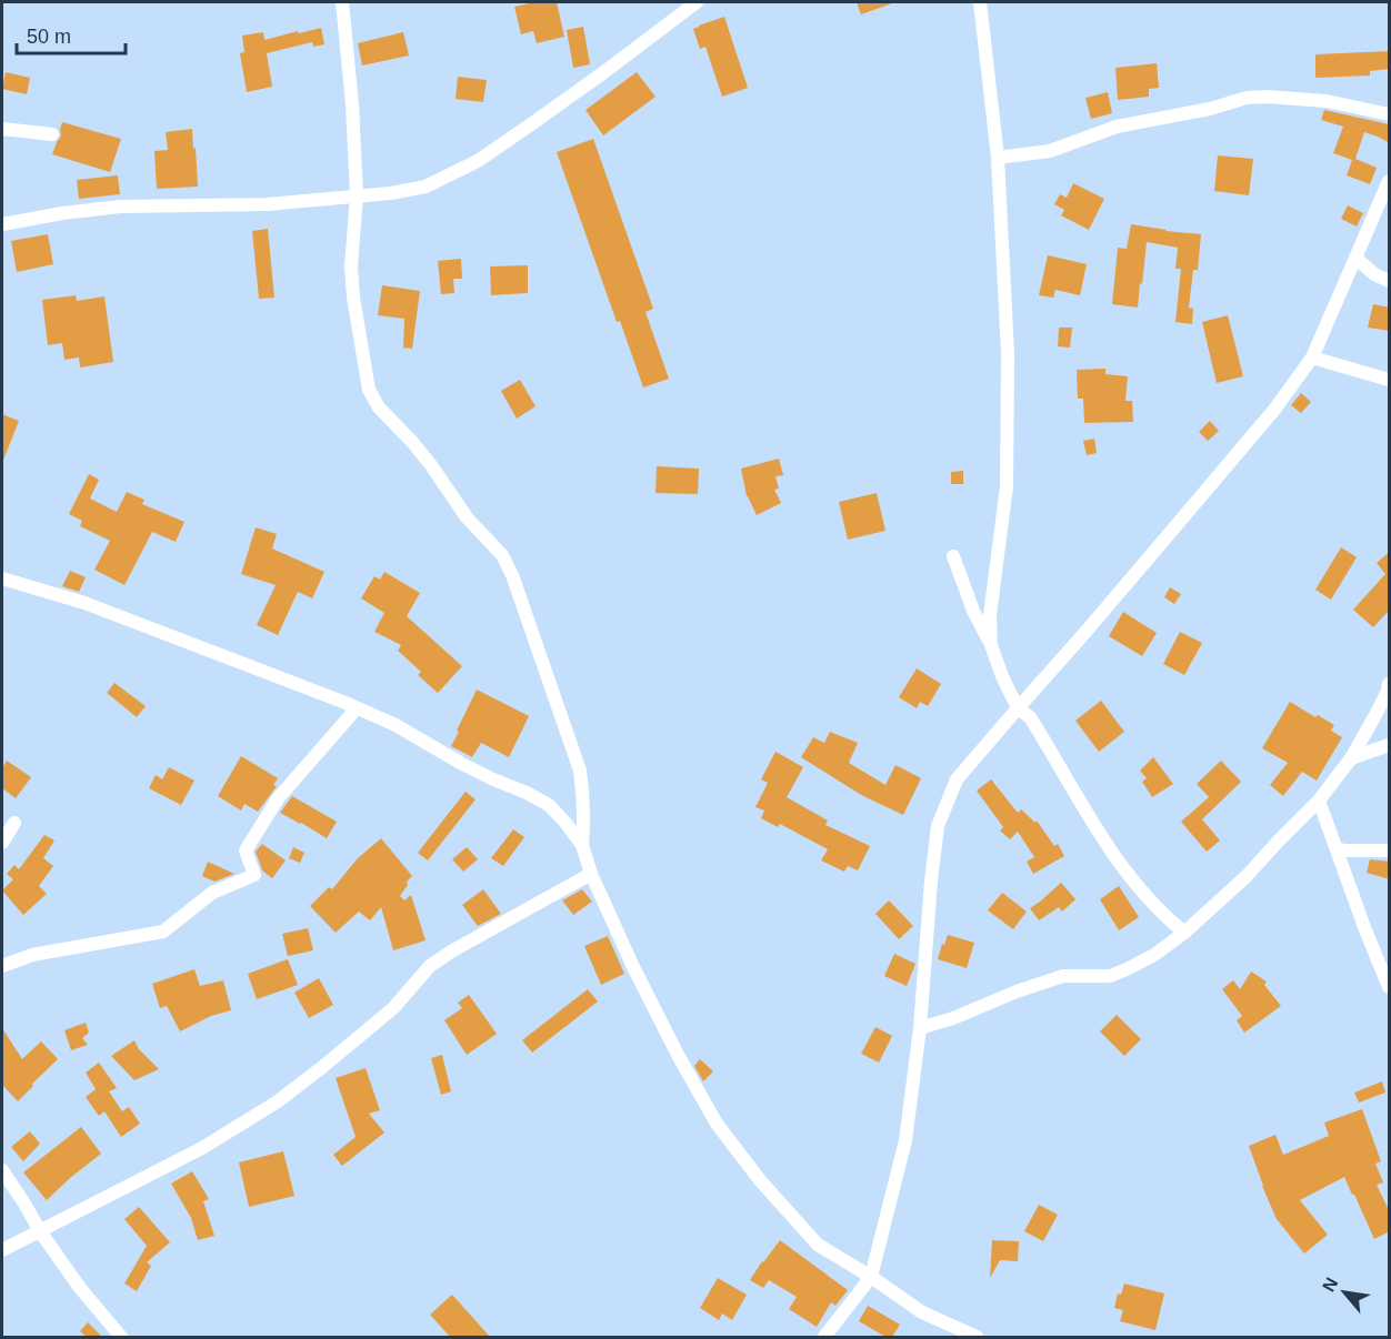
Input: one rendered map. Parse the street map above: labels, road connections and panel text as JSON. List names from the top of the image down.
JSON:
{
  "scale_bar": "50 m",
  "north": "top left"
}
